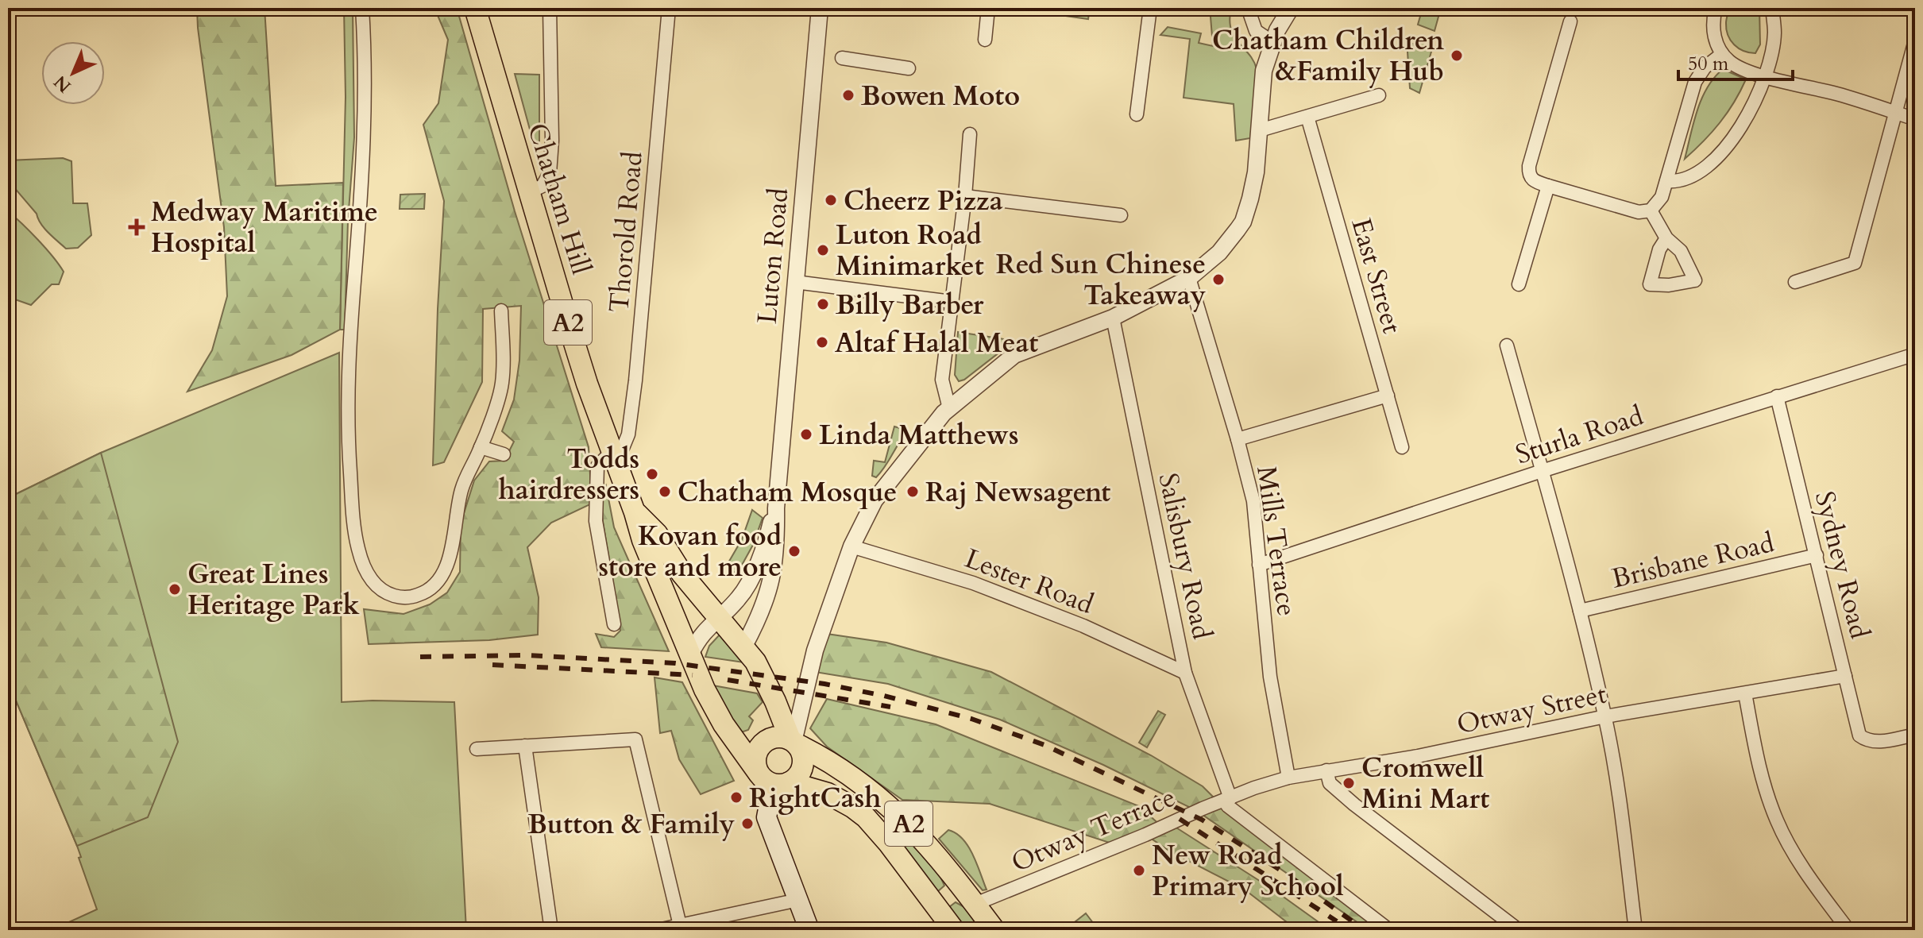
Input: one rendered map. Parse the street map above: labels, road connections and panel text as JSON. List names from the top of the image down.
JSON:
{
  "streets": {
    "main road": ["Chatham Hill", "A2"],
    "street": [
      "Thorold Road",
      "Luton Road",
      "East Street",
      "Sturla Road",
      "Mills Terrace",
      "Salisbury Road",
      "Brisbane Road",
      "Sydney Road",
      "Lester Road",
      "Otway Street",
      "Otway Terrace"
    ]
  },
  "crossings": [
    ["Chatham Hill", "Thorold Road"],
    ["Chatham Hill", "Luton Road"],
    ["Chatham Hill", "A2"],
    ["A2", "Otway Terrace"],
    ["Sturla Road", "Mills Terrace"],
    ["Sturla Road", "Sydney Road"],
    ["Mills Terrace", "Otway Street"],
    ["Salisbury Road", "Lester Road"],
    ["Salisbury Road", "Otway Street"],
    ["Salisbury Road", "Otway Terrace"],
    ["Brisbane Road", "Sydney Road"],
    ["Sydney Road", "Otway Street"],
    ["Otway Street", "Otway Terrace"]
  ],
  "places": {
    "other": [
      "Chatham Children &Family Hub",
      "Bowen Moto",
      "Cheerz Pizza",
      "Luton Road Minimarket",
      "Red Sun Chinese Takeaway",
      "Billy Barber",
      "Altaf Halal Meat",
      "Linda Matthews",
      "Todds hairdressers",
      "Chatham Mosque",
      "Raj Newsagent",
      "Kovan food store and more",
      "Great Lines Heritage Park",
      "Cromwell Mini Mart",
      "RightCash",
      "Button & Family",
      "New Road Primary School"
    ],
    "health": ["Medway Maritime Hospital"]
  },
  "scale_bar": "50 m",
  "north": "bottom left"
}
